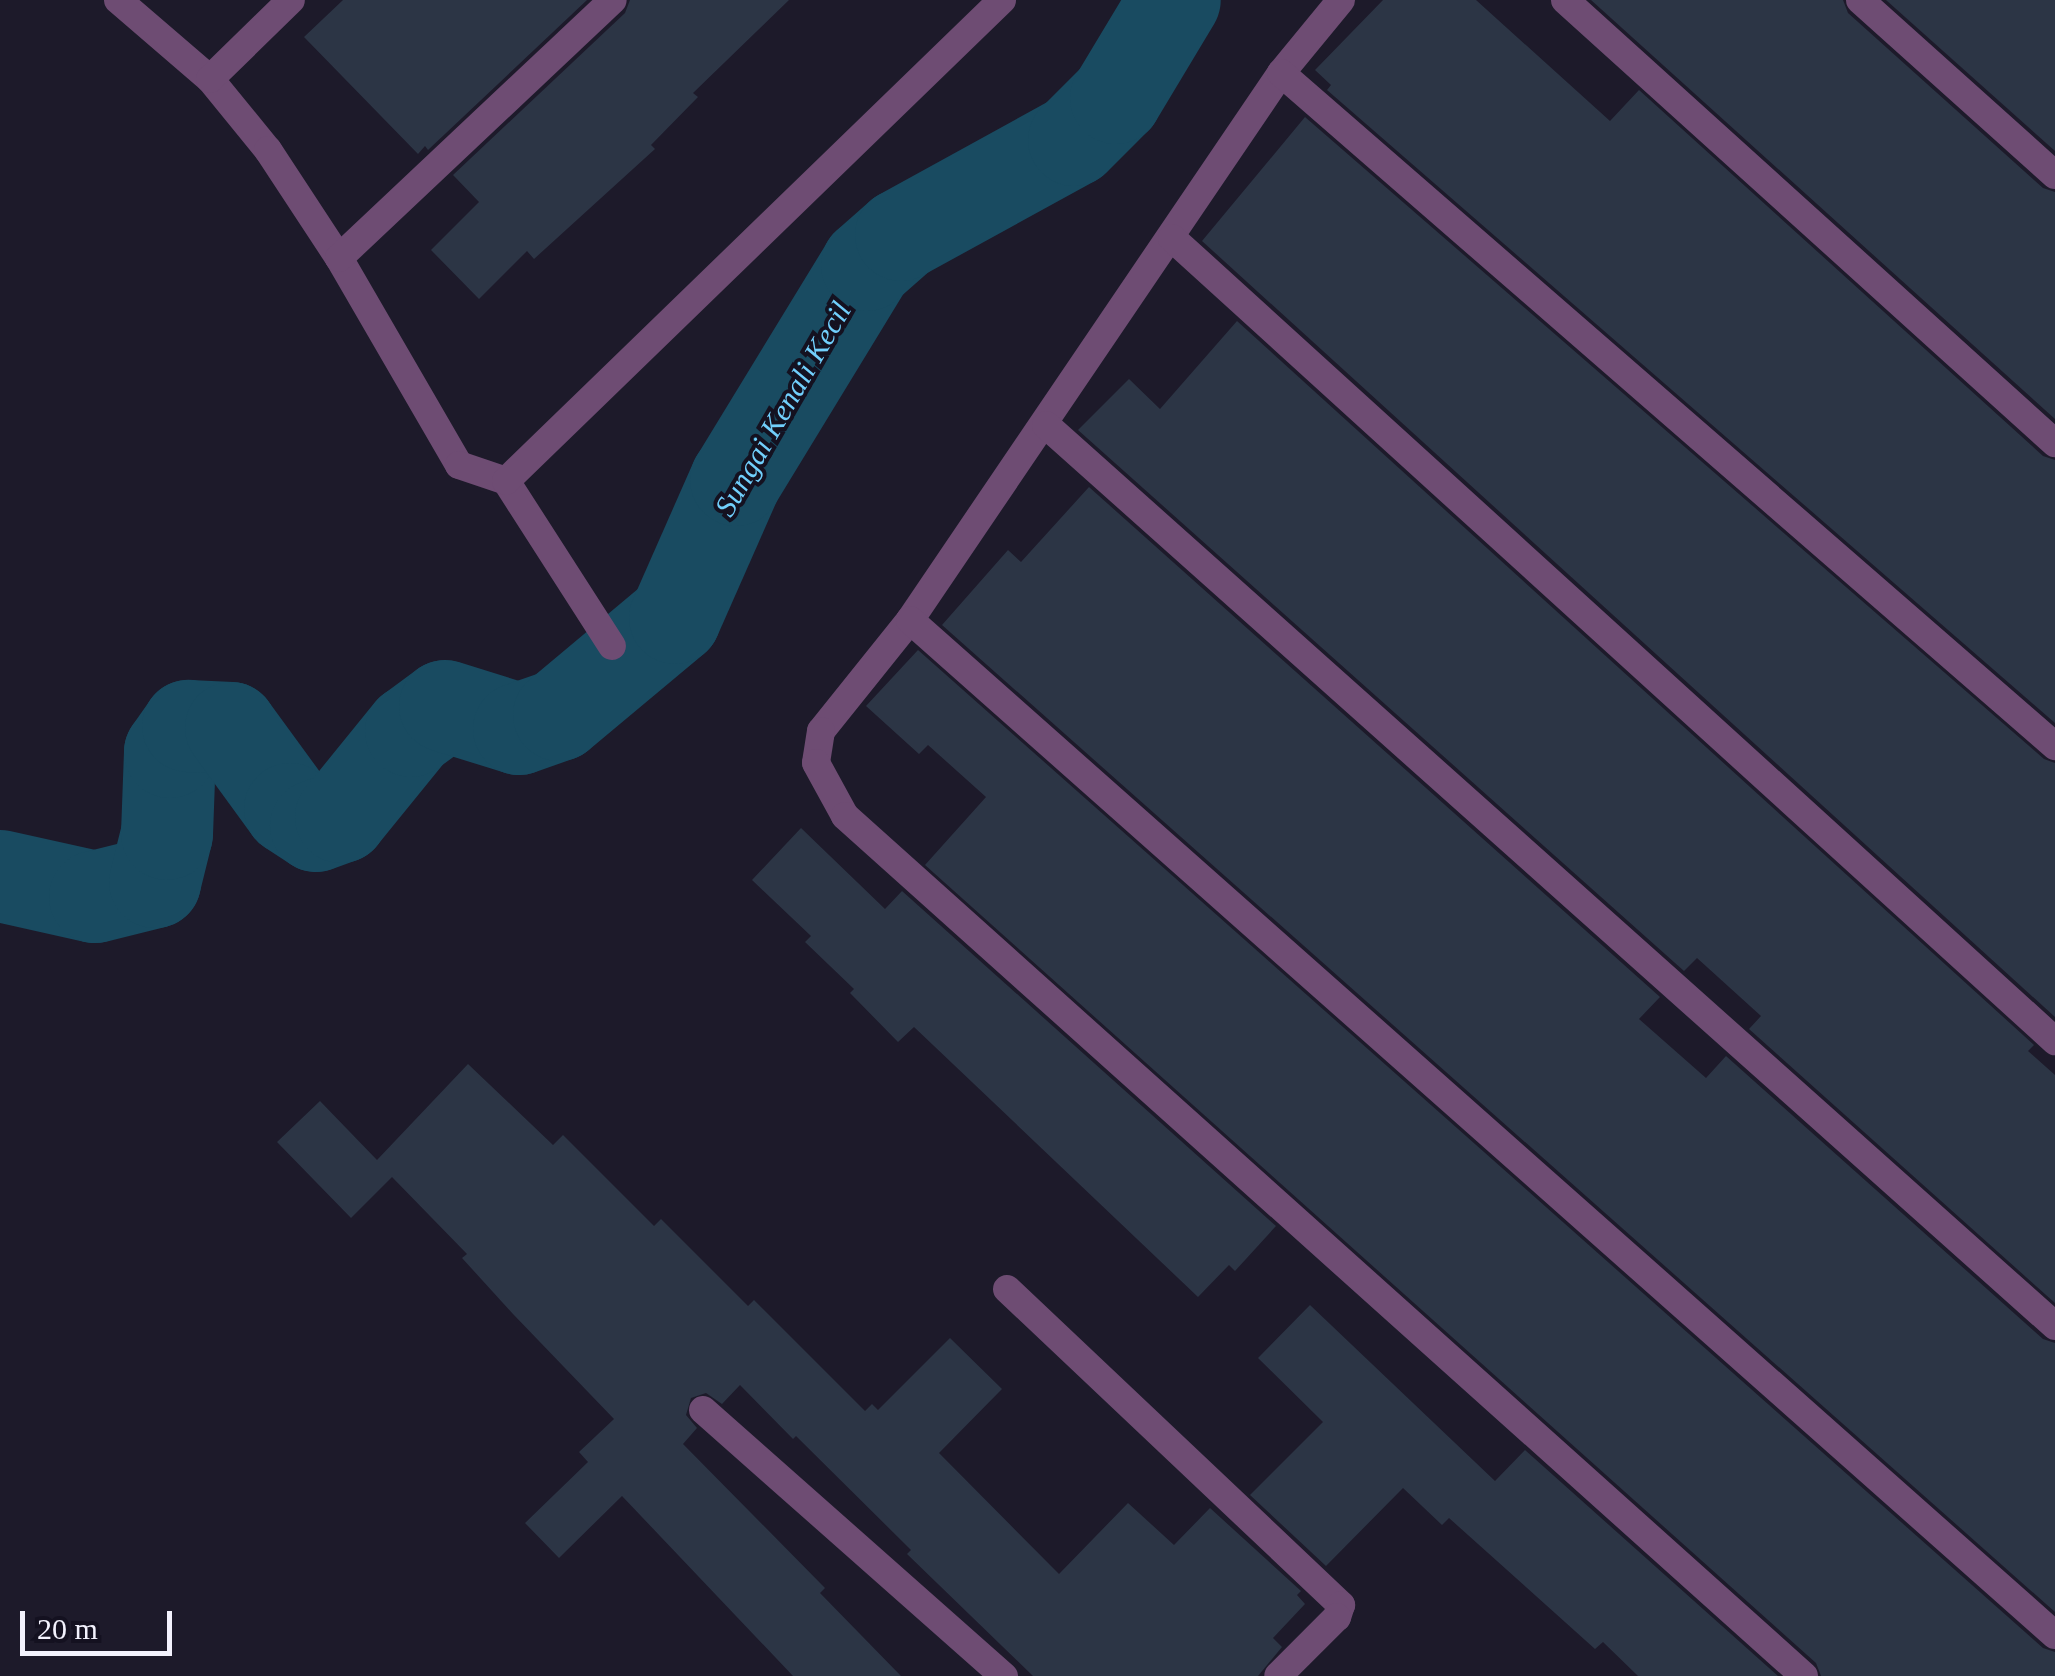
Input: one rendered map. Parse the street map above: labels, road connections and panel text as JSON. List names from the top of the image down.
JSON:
{
  "water": ["Sungai Kenali Kecil"],
  "scale_bar": "20 m"
}
